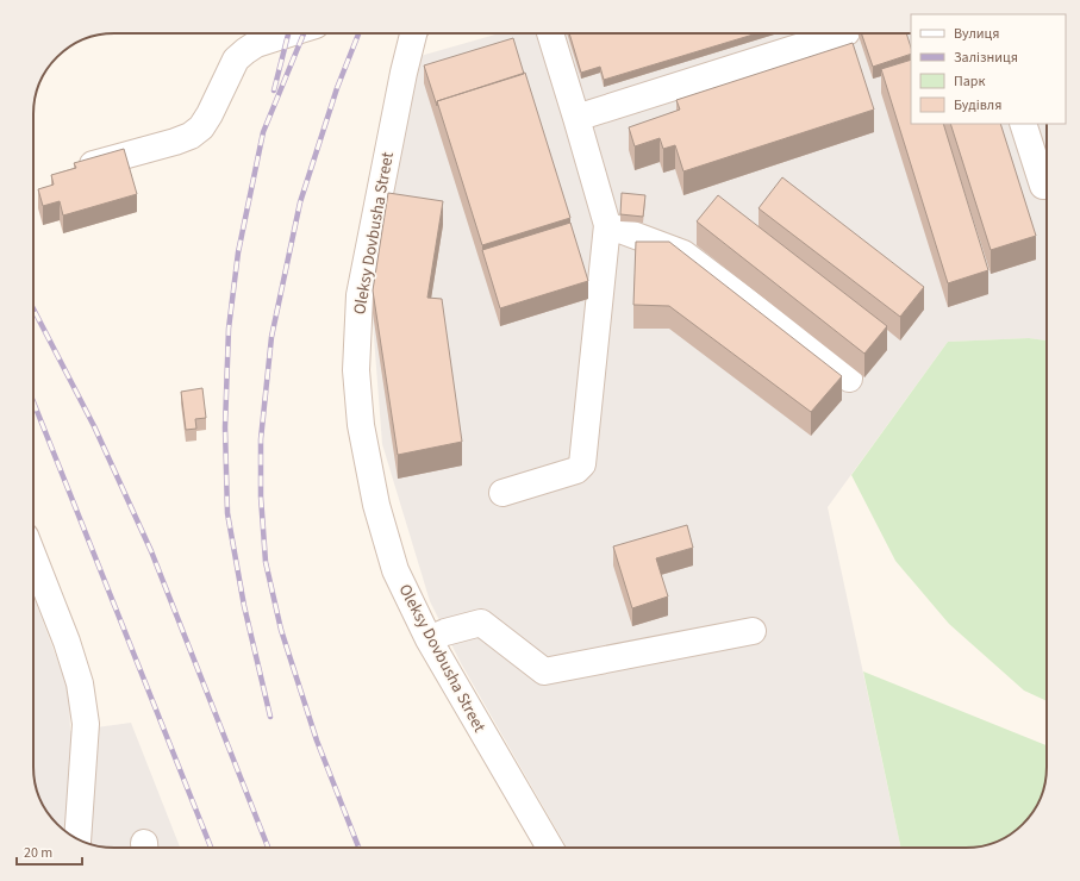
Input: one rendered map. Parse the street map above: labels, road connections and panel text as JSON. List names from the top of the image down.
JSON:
{
  "streets": {
    "street": ["Oleksy Dovbusha Street"]
  },
  "legend": [
    "Вулиця",
    "Залізниця",
    "Парк",
    "Будівля"
  ],
  "scale_bar": "20 m"
}
